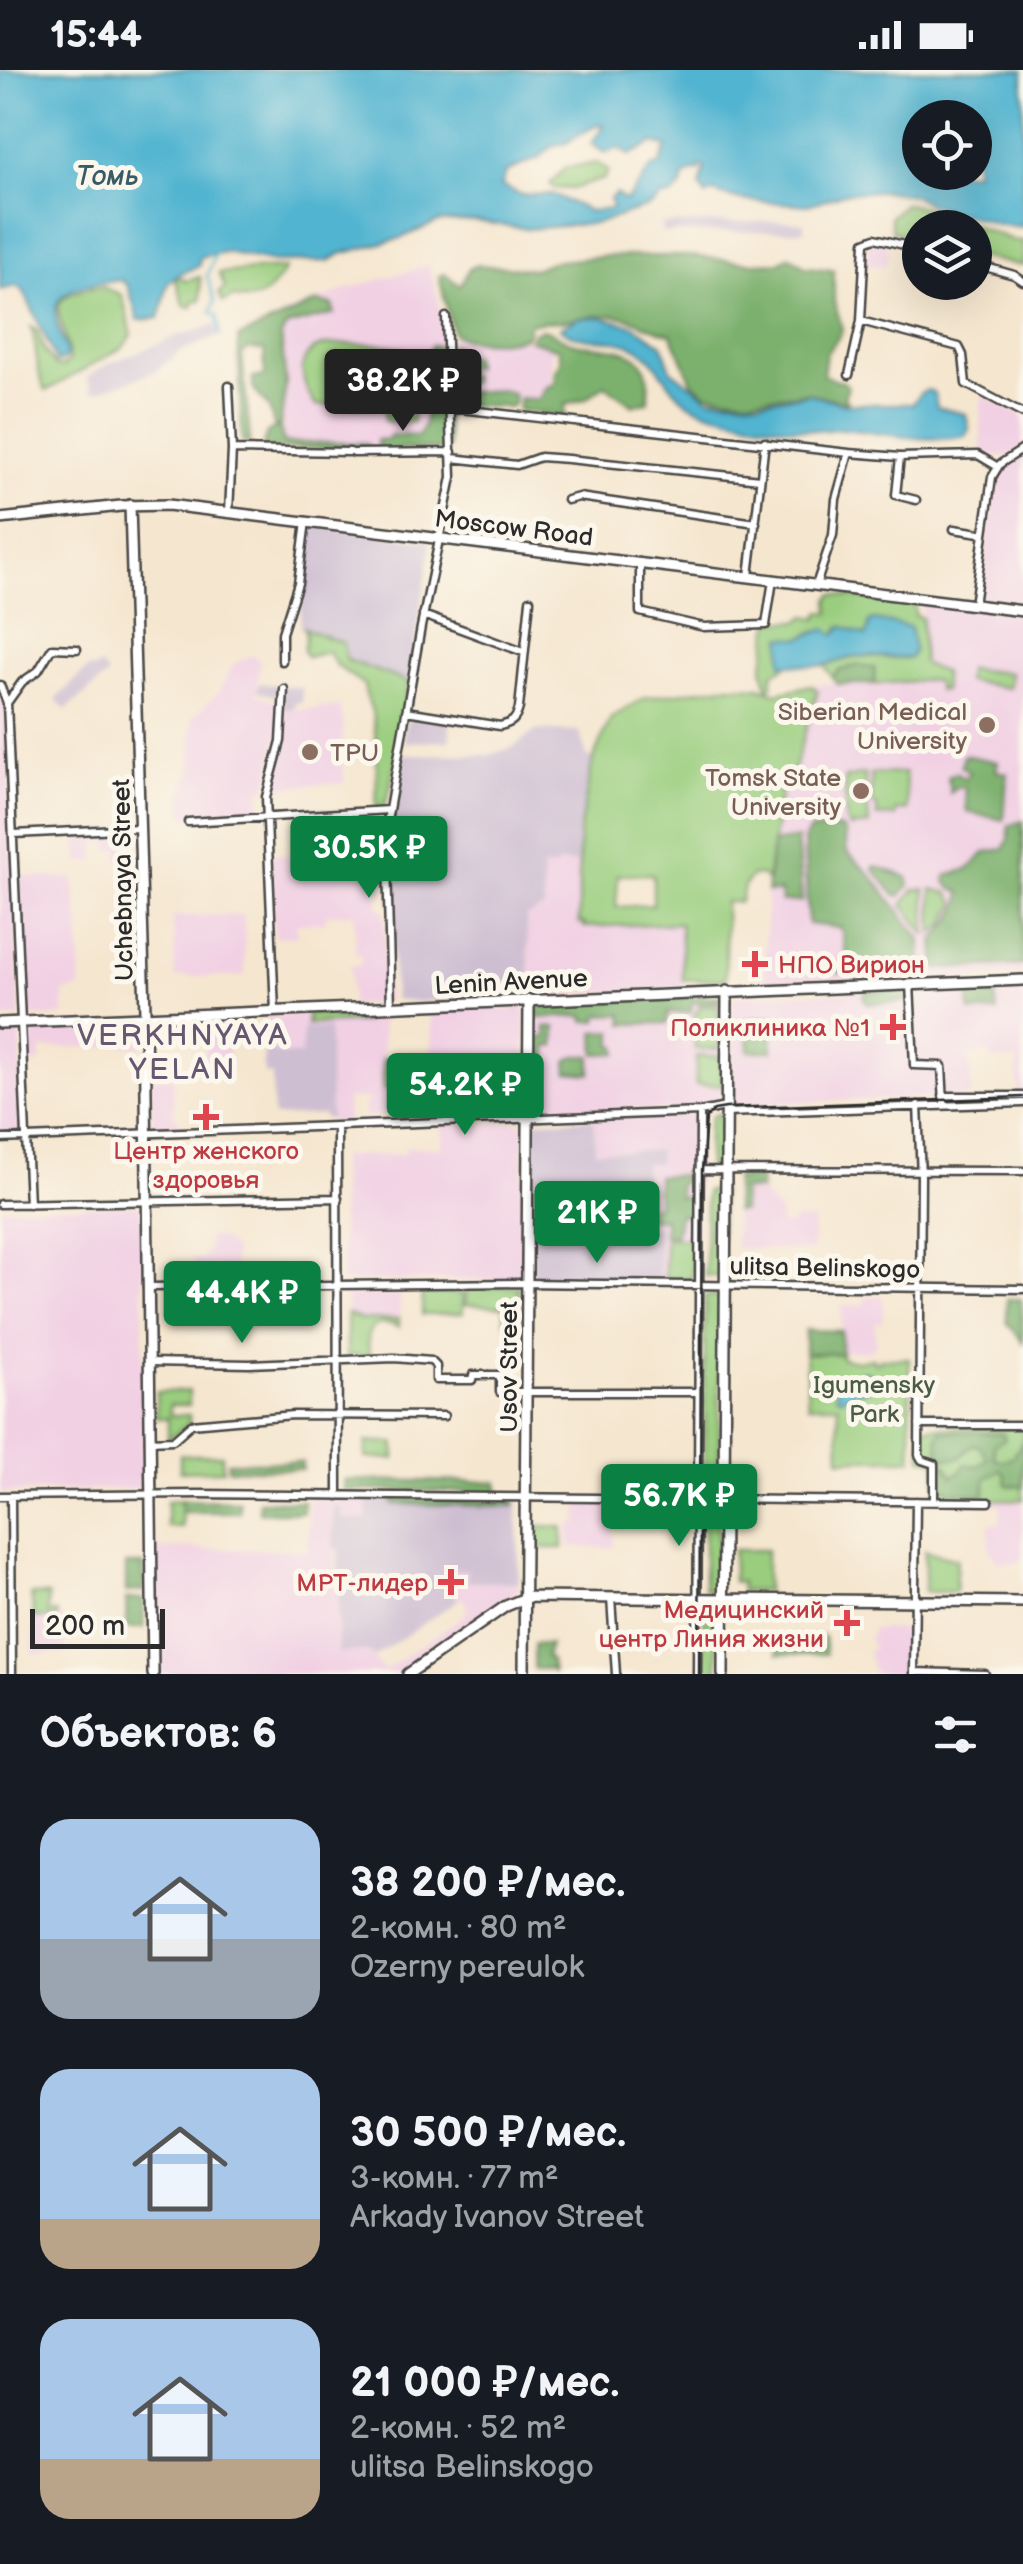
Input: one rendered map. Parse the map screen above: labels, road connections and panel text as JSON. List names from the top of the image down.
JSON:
{
  "streets": {
    "main road": [
      "Moscow Road",
      "Uchebnaya Street",
      "Lenin Avenue",
      "Usov Street"
    ],
    "street": ["ulitsa Belinskogo"]
  },
  "crossings": [
    ["Moscow Road", "Uchebnaya Street"],
    ["Uchebnaya Street", "Lenin Avenue"],
    ["Uchebnaya Street", "ulitsa Belinskogo"],
    ["Lenin Avenue", "Usov Street"],
    ["ulitsa Belinskogo", "Usov Street"]
  ],
  "districts": ["VERKHNYAYA YELAN"],
  "water": ["Томь"],
  "parks": ["Igumensky Park"],
  "places": {
    "other": ["Siberian Medical University", "TPU", "Tomsk State University"],
    "health": [
      "НПО Вирион",
      "Поликлиника №1",
      "Центр женского здоровья",
      "МРТ-лидер",
      "Медицинский центр Линия жизни"
    ]
  },
  "scale_bar": "200 m",
  "page": {
    "status": "15:44",
    "price": [
      "38.2K ₽",
      "30.5K ₽",
      "54.2K ₽",
      "21K ₽",
      "44.4K ₽",
      "56.7K ₽"
    ],
    "scale": "200 m",
    "heading": "Объектов: 6",
    "list": [
      {
        "name": "38 200 ₽/мес.",
        "note": "2-комн. · 80 m² · Ozerny pereulok"
      },
      {
        "name": "30 500 ₽/мес.",
        "note": "3-комн. · 77 m² · Arkady Ivanov Street"
      },
      {
        "name": "21 000 ₽/мес.",
        "note": "2-комн. · 52 m² · ulitsa Belinskogo"
      }
    ]
  }
}
